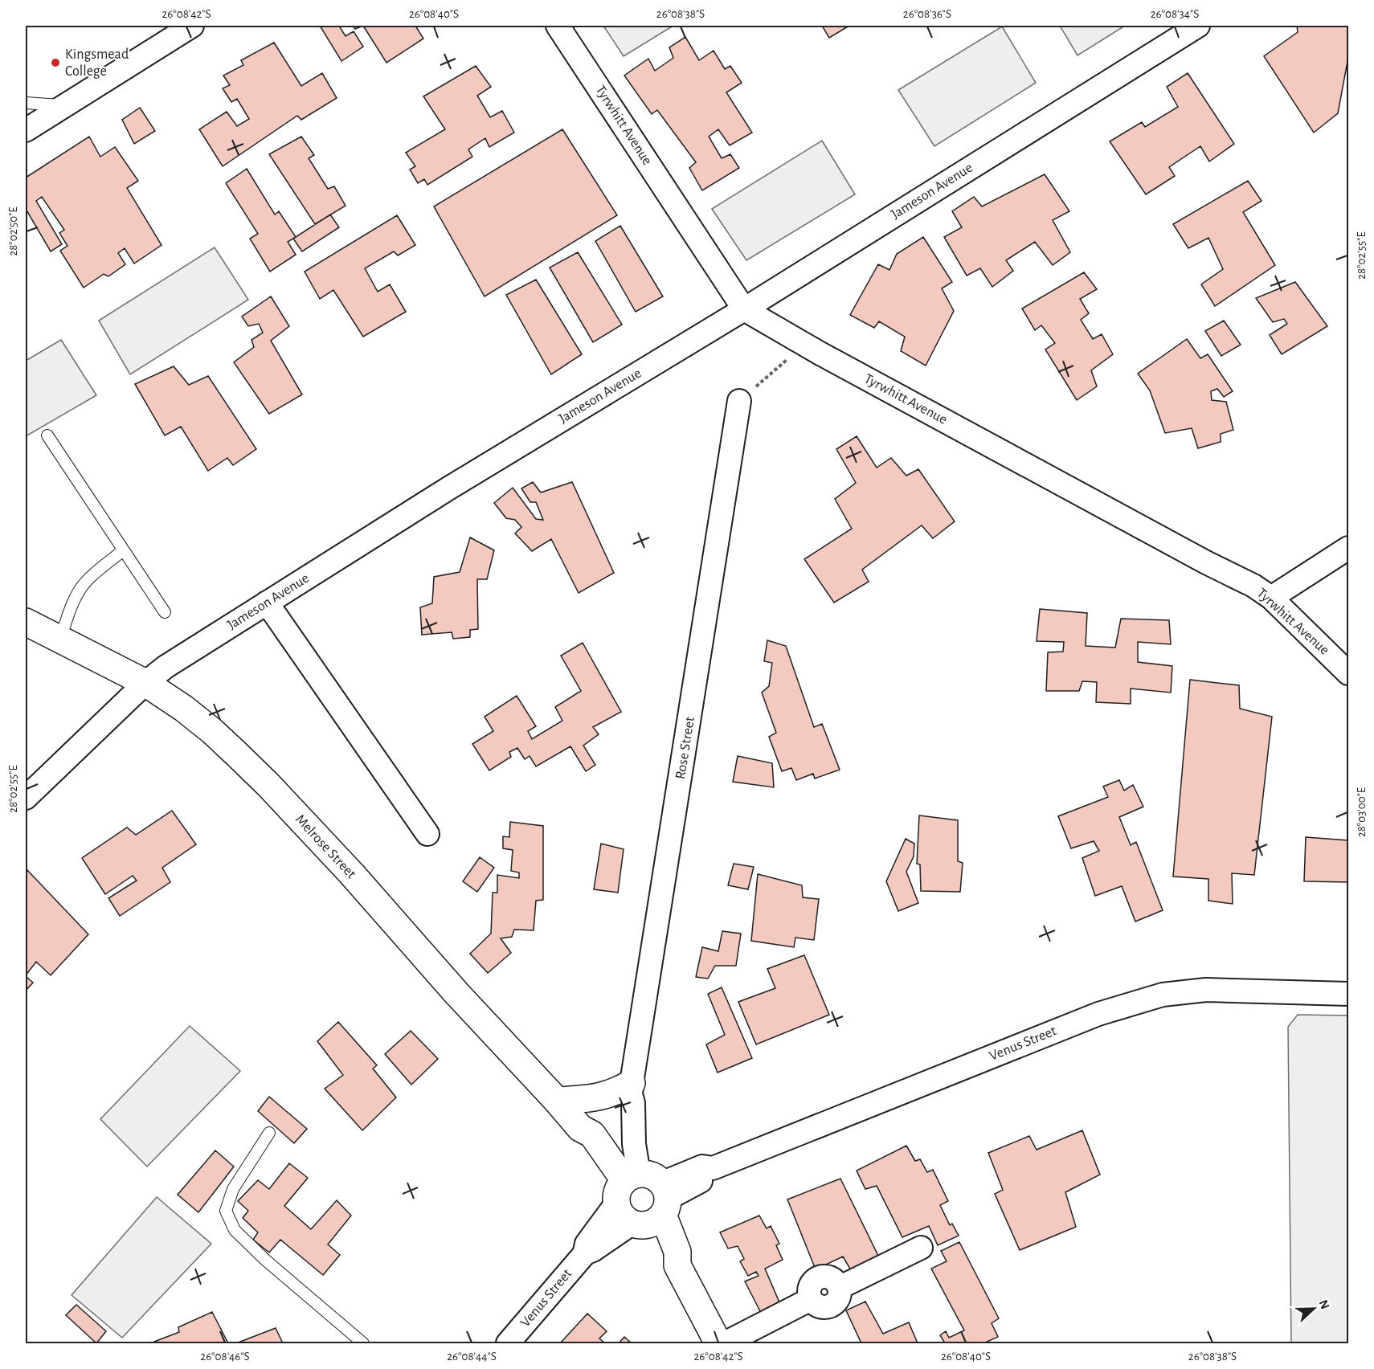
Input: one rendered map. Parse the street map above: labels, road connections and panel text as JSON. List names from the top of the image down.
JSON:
{
  "streets": {
    "street": [
      "Tyrwhitt Avenue",
      "Jameson Avenue",
      "Rose Street",
      "Melrose Street",
      "Venus Street"
    ]
  },
  "crossings": [
    ["Tyrwhitt Avenue", "Jameson Avenue"],
    ["Jameson Avenue", "Melrose Street"],
    ["Rose Street", "Melrose Street"],
    ["Rose Street", "Venus Street"],
    ["Melrose Street", "Venus Street"]
  ],
  "places": ["Kingsmead College"],
  "north": "right",
  "coordinates": [
    "26°08'42\"S",
    "26°08'40\"S",
    "26°08'38\"S",
    "26°08'36\"S",
    "26°08'34\"S",
    "28°02'50\"E",
    "28°02'55\"E",
    "28°03'00\"E",
    "26°08'46\"S",
    "26°08'44\"S"
  ]
}
